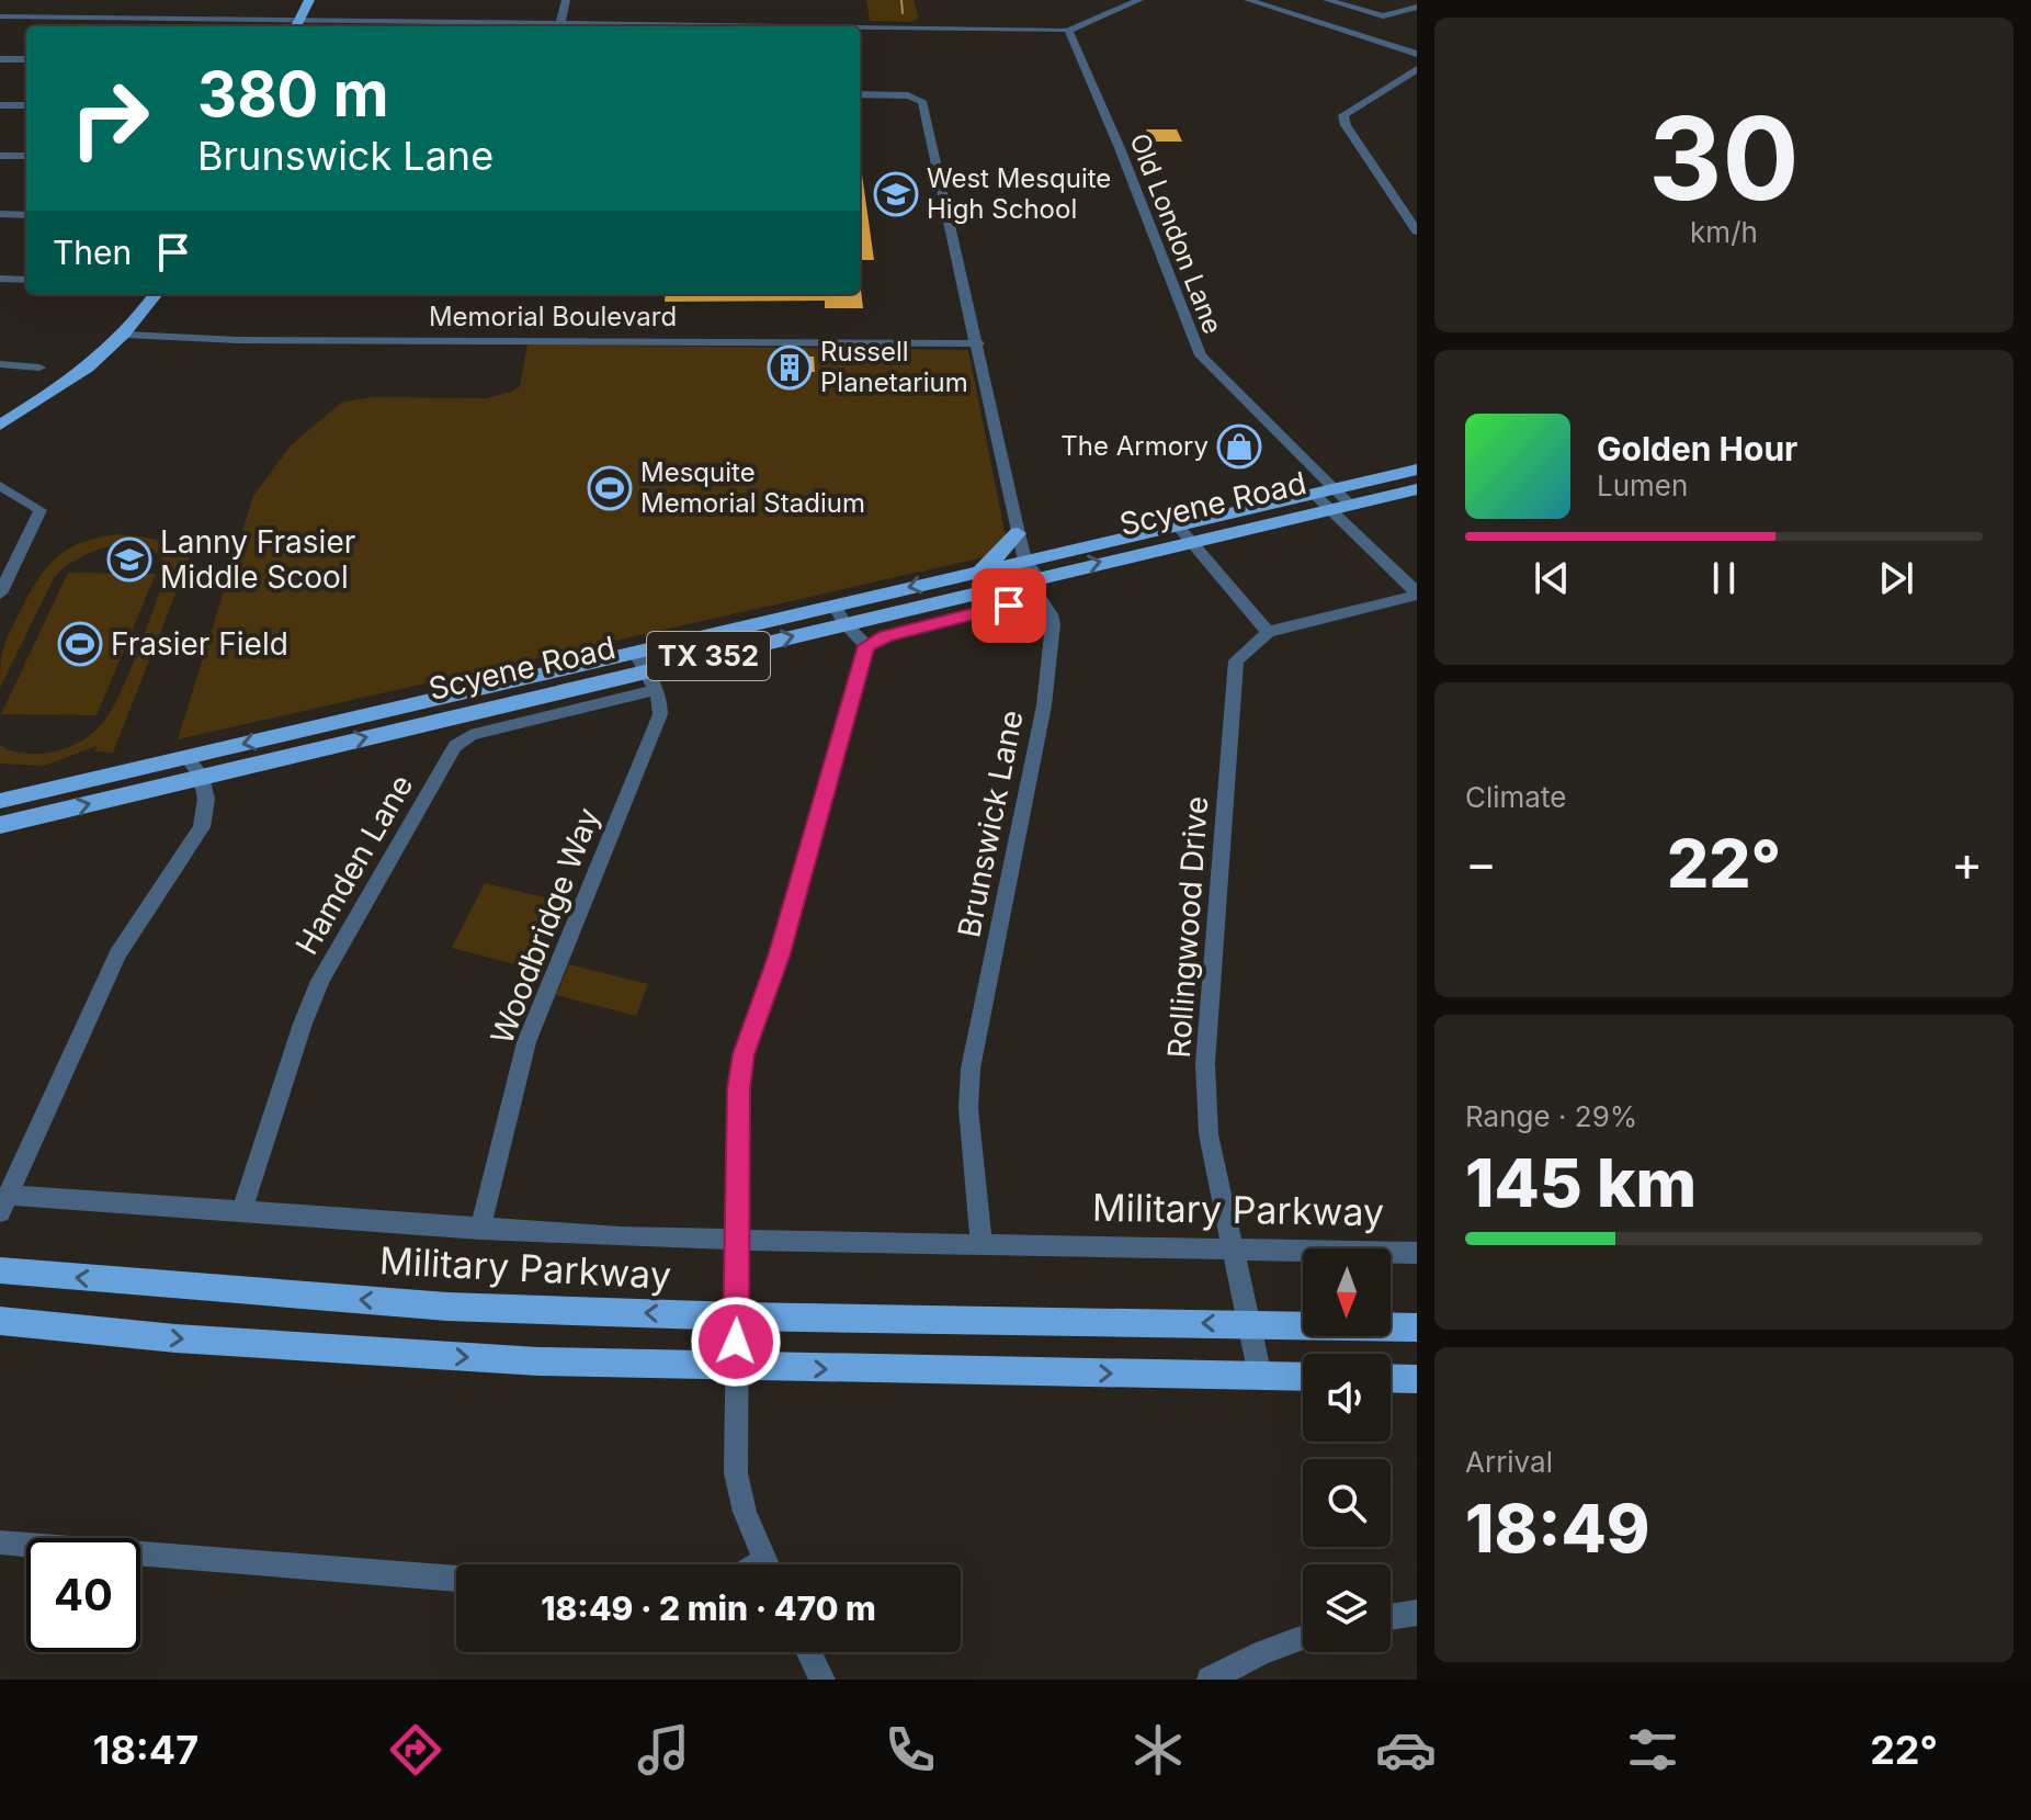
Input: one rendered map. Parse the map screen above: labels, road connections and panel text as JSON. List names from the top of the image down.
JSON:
{
  "streets": {
    "main road": ["Scyene Road", "TX 352", "Military Parkway"],
    "street": [
      "Old London Lane",
      "Memorial Boulevard",
      "Brunswick Lane",
      "Hamden Lane",
      "Woodbridge Way",
      "Rollingwood Drive"
    ]
  },
  "crossings": [
    ["Old London Lane", "Scyene Road"],
    ["Brunswick Lane", "Military Parkway"],
    ["Hamden Lane", "Woodbridge Way"],
    ["Hamden Lane", "Military Parkway"],
    ["Woodbridge Way", "Military Parkway"],
    ["Rollingwood Drive", "Military Parkway"]
  ],
  "places": {
    "school or university": ["West Mesquite High School", "Lanny Frasier Middle Scool"],
    "building": ["Russell Planetarium"],
    "shop": ["The Armory"],
    "sports": ["Mesquite Memorial Stadium", "Frasier Field"]
  },
  "north": "bottom",
  "page": {
    "tile": [
      ["30", "km/h"],
      "Climate",
      ["Range · 29%", "145 km"],
      ["Arrival", "18:49"]
    ],
    "turn": ["380 m", "Brunswick Lane"],
    "then": "Then",
    "song": ["Golden Hour", "Lumen"],
    "heat": ["−", "22°", "+"],
    "limit": "40",
    "trip": "18:49 · 2 min · 470 m",
    "tabs": ["18:47", "22°"]
  }
}
